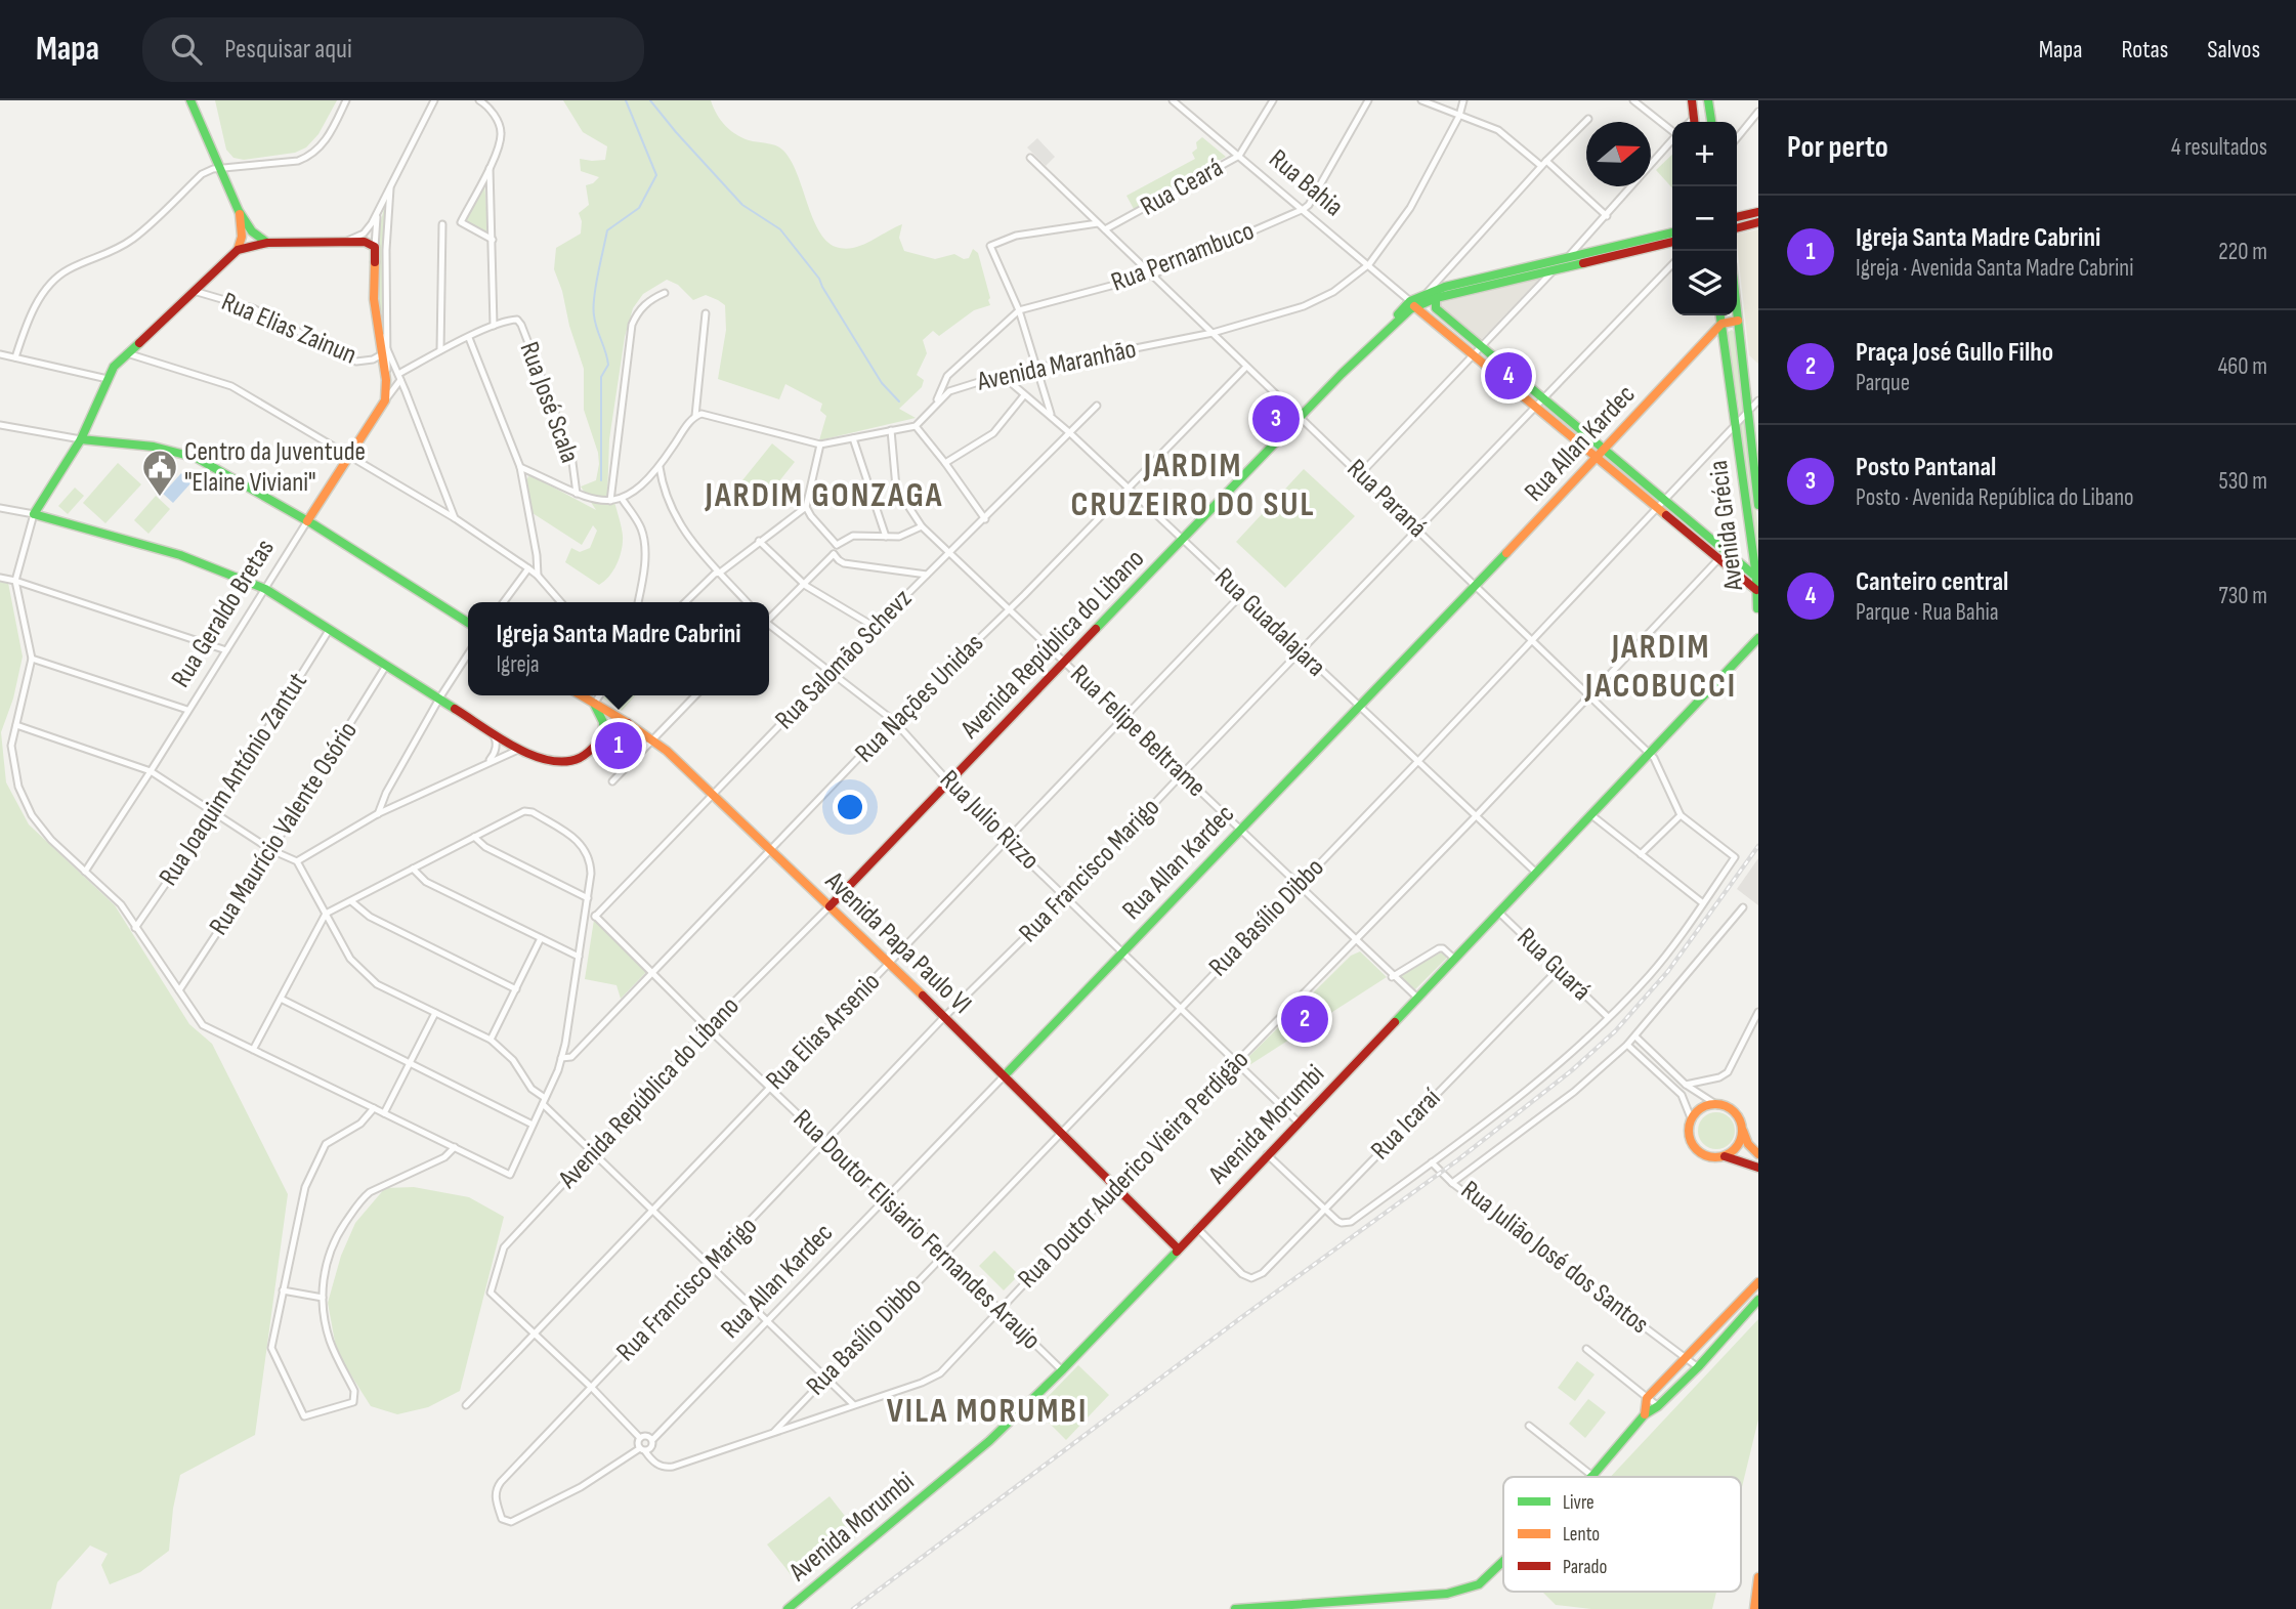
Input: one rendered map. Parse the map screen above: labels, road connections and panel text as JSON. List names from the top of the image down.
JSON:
{
  "streets": {
    "main road": [
      "Rua Bahia",
      "Rua Allan Kardec",
      "Avenida Grécia",
      "Rua Geraldo Bretas",
      "Avenida República do Libano",
      "Avenida Papa Paulo VI",
      "Avenida Morumbi"
    ],
    "street": [
      "Rua Ceará",
      "Rua Pernambuco",
      "Rua Elias Zainun",
      "Avenida Maranhão",
      "Rua José Scala",
      "Rua Paraná",
      "Rua Guadalajara",
      "Rua Salomão Schevz",
      "Rua Nações Unidas",
      "Rua Felipe Beltrame",
      "Rua Joaquim António Zantut",
      "Rua Julio Rizzo",
      "Rua Maurício Valente Osório",
      "Rua Francisco Marigo",
      "Rua Basílio Dibbo",
      "Rua Guará",
      "Rua Elias Arsenio",
      "Avenida República do Líbano",
      "Rua Icaraí",
      "Rua Doutor Auderico Vieira Perdigão",
      "Rua Doutor Elisiario Fernandes Araujo",
      "Rua Julião José dos Santos"
    ]
  },
  "crossings": [
    ["Rua Bahia", "Rua Ceará"],
    ["Rua Bahia", "Rua Pernambuco"],
    ["Rua Bahia", "Avenida Maranhão"],
    ["Rua Bahia", "Rua Allan Kardec"],
    ["Rua Bahia", "Avenida Grécia"],
    ["Rua Bahia", "Avenida República do Libano"],
    ["Rua Bahia", "Rua Francisco Marigo"],
    ["Rua Bahia", "Rua Basílio Dibbo"],
    ["Rua Bahia", "Rua Doutor Auderico Vieira Perdigão"],
    ["Rua Ceará", "Rua Paraná"],
    ["Rua Pernambuco", "Avenida Maranhão"],
    ["Rua Pernambuco", "Rua Paraná"],
    ["Avenida Maranhão", "Rua Paraná"],
    ["Avenida Maranhão", "Rua Guadalajara"],
    ["Rua José Scala", "Rua Geraldo Bretas"],
    ["Rua Allan Kardec", "Rua Paraná"],
    ["Rua Allan Kardec", "Avenida Grécia"],
    ["Rua Allan Kardec", "Rua Guadalajara"],
    ["Rua Allan Kardec", "Rua Felipe Beltrame"],
    ["Rua Allan Kardec", "Rua Julio Rizzo"],
    ["Rua Allan Kardec", "Rua Francisco Marigo"],
    ["Rua Allan Kardec", "Avenida Papa Paulo VI"],
    ["Rua Allan Kardec", "Rua Doutor Auderico Vieira Perdigão"],
    ["Rua Allan Kardec", "Rua Doutor Elisiario Fernandes Araujo"],
    ["Rua Paraná", "Avenida República do Libano"],
    ["Rua Paraná", "Rua Nações Unidas"],
    ["Rua Paraná", "Rua Francisco Marigo"],
    ["Rua Paraná", "Rua Basílio Dibbo"],
    ["Rua Paraná", "Avenida Morumbi"],
    ["Rua Paraná", "Rua Doutor Auderico Vieira Perdigão"],
    ["Avenida Grécia", "Rua Basílio Dibbo"],
    ["Rua Guadalajara", "Avenida República do Libano"],
    ["Rua Guadalajara", "Rua Salomão Schevz"],
    ["Rua Guadalajara", "Rua Nações Unidas"],
    ["Rua Guadalajara", "Rua Francisco Marigo"],
    ["Rua Guadalajara", "Rua Basílio Dibbo"],
    ["Rua Guadalajara", "Rua Elias Arsenio"],
    ["Rua Guadalajara", "Avenida Morumbi"],
    ["Rua Guadalajara", "Rua Doutor Auderico Vieira Perdigão"],
    ["Avenida República do Libano", "Rua Felipe Beltrame"],
    ["Avenida República do Libano", "Rua Julio Rizzo"],
    ["Avenida República do Libano", "Avenida Papa Paulo VI"],
    ["Avenida República do Libano", "Avenida República do Líbano"],
    ["Rua Salomão Schevz", "Rua Felipe Beltrame"],
    ["Rua Salomão Schevz", "Rua Julio Rizzo"],
    ["Rua Salomão Schevz", "Avenida Papa Paulo VI"],
    ["Rua Salomão Schevz", "Rua Doutor Elisiario Fernandes Araujo"],
    ["Rua Nações Unidas", "Rua Felipe Beltrame"],
    ["Rua Nações Unidas", "Rua Julio Rizzo"],
    ["Rua Nações Unidas", "Avenida Papa Paulo VI"],
    ["Rua Nações Unidas", "Rua Doutor Elisiario Fernandes Araujo"],
    ["Rua Felipe Beltrame", "Rua Francisco Marigo"],
    ["Rua Felipe Beltrame", "Rua Basílio Dibbo"],
    ["Rua Felipe Beltrame", "Rua Elias Arsenio"],
    ["Rua Felipe Beltrame", "Avenida Morumbi"],
    ["Rua Felipe Beltrame", "Rua Doutor Auderico Vieira Perdigão"],
    ["Rua Julio Rizzo", "Rua Francisco Marigo"],
    ["Rua Julio Rizzo", "Rua Basílio Dibbo"],
    ["Rua Julio Rizzo", "Rua Elias Arsenio"],
    ["Rua Julio Rizzo", "Avenida Morumbi"],
    ["Rua Julio Rizzo", "Rua Doutor Auderico Vieira Perdigão"],
    ["Rua Francisco Marigo", "Avenida Papa Paulo VI"],
    ["Rua Francisco Marigo", "Rua Doutor Auderico Vieira Perdigão"],
    ["Rua Francisco Marigo", "Rua Doutor Elisiario Fernandes Araujo"],
    ["Rua Basílio Dibbo", "Avenida Papa Paulo VI"],
    ["Rua Basílio Dibbo", "Rua Doutor Auderico Vieira Perdigão"],
    ["Rua Basílio Dibbo", "Rua Doutor Elisiario Fernandes Araujo"],
    ["Avenida Papa Paulo VI", "Rua Elias Arsenio"],
    ["Avenida Papa Paulo VI", "Avenida República do Líbano"],
    ["Avenida Papa Paulo VI", "Avenida Morumbi"],
    ["Avenida Papa Paulo VI", "Rua Doutor Auderico Vieira Perdigão"],
    ["Rua Guará", "Avenida Morumbi"],
    ["Rua Guará", "Rua Icaraí"],
    ["Rua Elias Arsenio", "Avenida República do Líbano"],
    ["Rua Elias Arsenio", "Rua Doutor Elisiario Fernandes Araujo"],
    ["Avenida República do Líbano", "Rua Doutor Elisiario Fernandes Araujo"],
    ["Avenida Morumbi", "Rua Icaraí"],
    ["Avenida Morumbi", "Rua Doutor Elisiario Fernandes Araujo"],
    ["Rua Doutor Auderico Vieira Perdigão", "Rua Doutor Elisiario Fernandes Araujo"]
  ],
  "districts": [
    "JARDIM CRUZEIRO DO SUL",
    "JARDIM GONZAGA",
    "JARDIM JACOBUCCI",
    "VILA MORUMBI"
  ],
  "places": {
    "public building": ["Centro da Juventude \"Elaine Viviani\""]
  },
  "legend": ["Livre", "Lento", "Parado"],
  "north": "right",
  "page": {
    "header": "Mapa",
    "search": "Pesquisar aqui",
    "nav": ["Mapa", "Rotas", "Salvos"],
    "heading": ["Por perto", "4 resultados"],
    "map_buttons": ["+", "−"],
    "list": [
      {
        "mark": "1",
        "name": "Igreja Santa Madre Cabrini",
        "note": "Igreja · Avenida Santa Madre Cabrini",
        "value": "220 m"
      },
      {
        "mark": "2",
        "name": "Praça José Gullo Filho",
        "note": "Parque",
        "value": "460 m"
      },
      {
        "mark": "3",
        "name": "Posto Pantanal",
        "note": "Posto · Avenida República do Libano",
        "value": "530 m"
      },
      {
        "mark": "4",
        "name": "Canteiro central",
        "note": "Parque · Rua Bahia",
        "value": "730 m"
      }
    ],
    "pins": [
      "4",
      "3",
      "1",
      "2"
    ],
    "popup": ["Igreja Santa Madre Cabrini", "Igreja"]
  }
}
